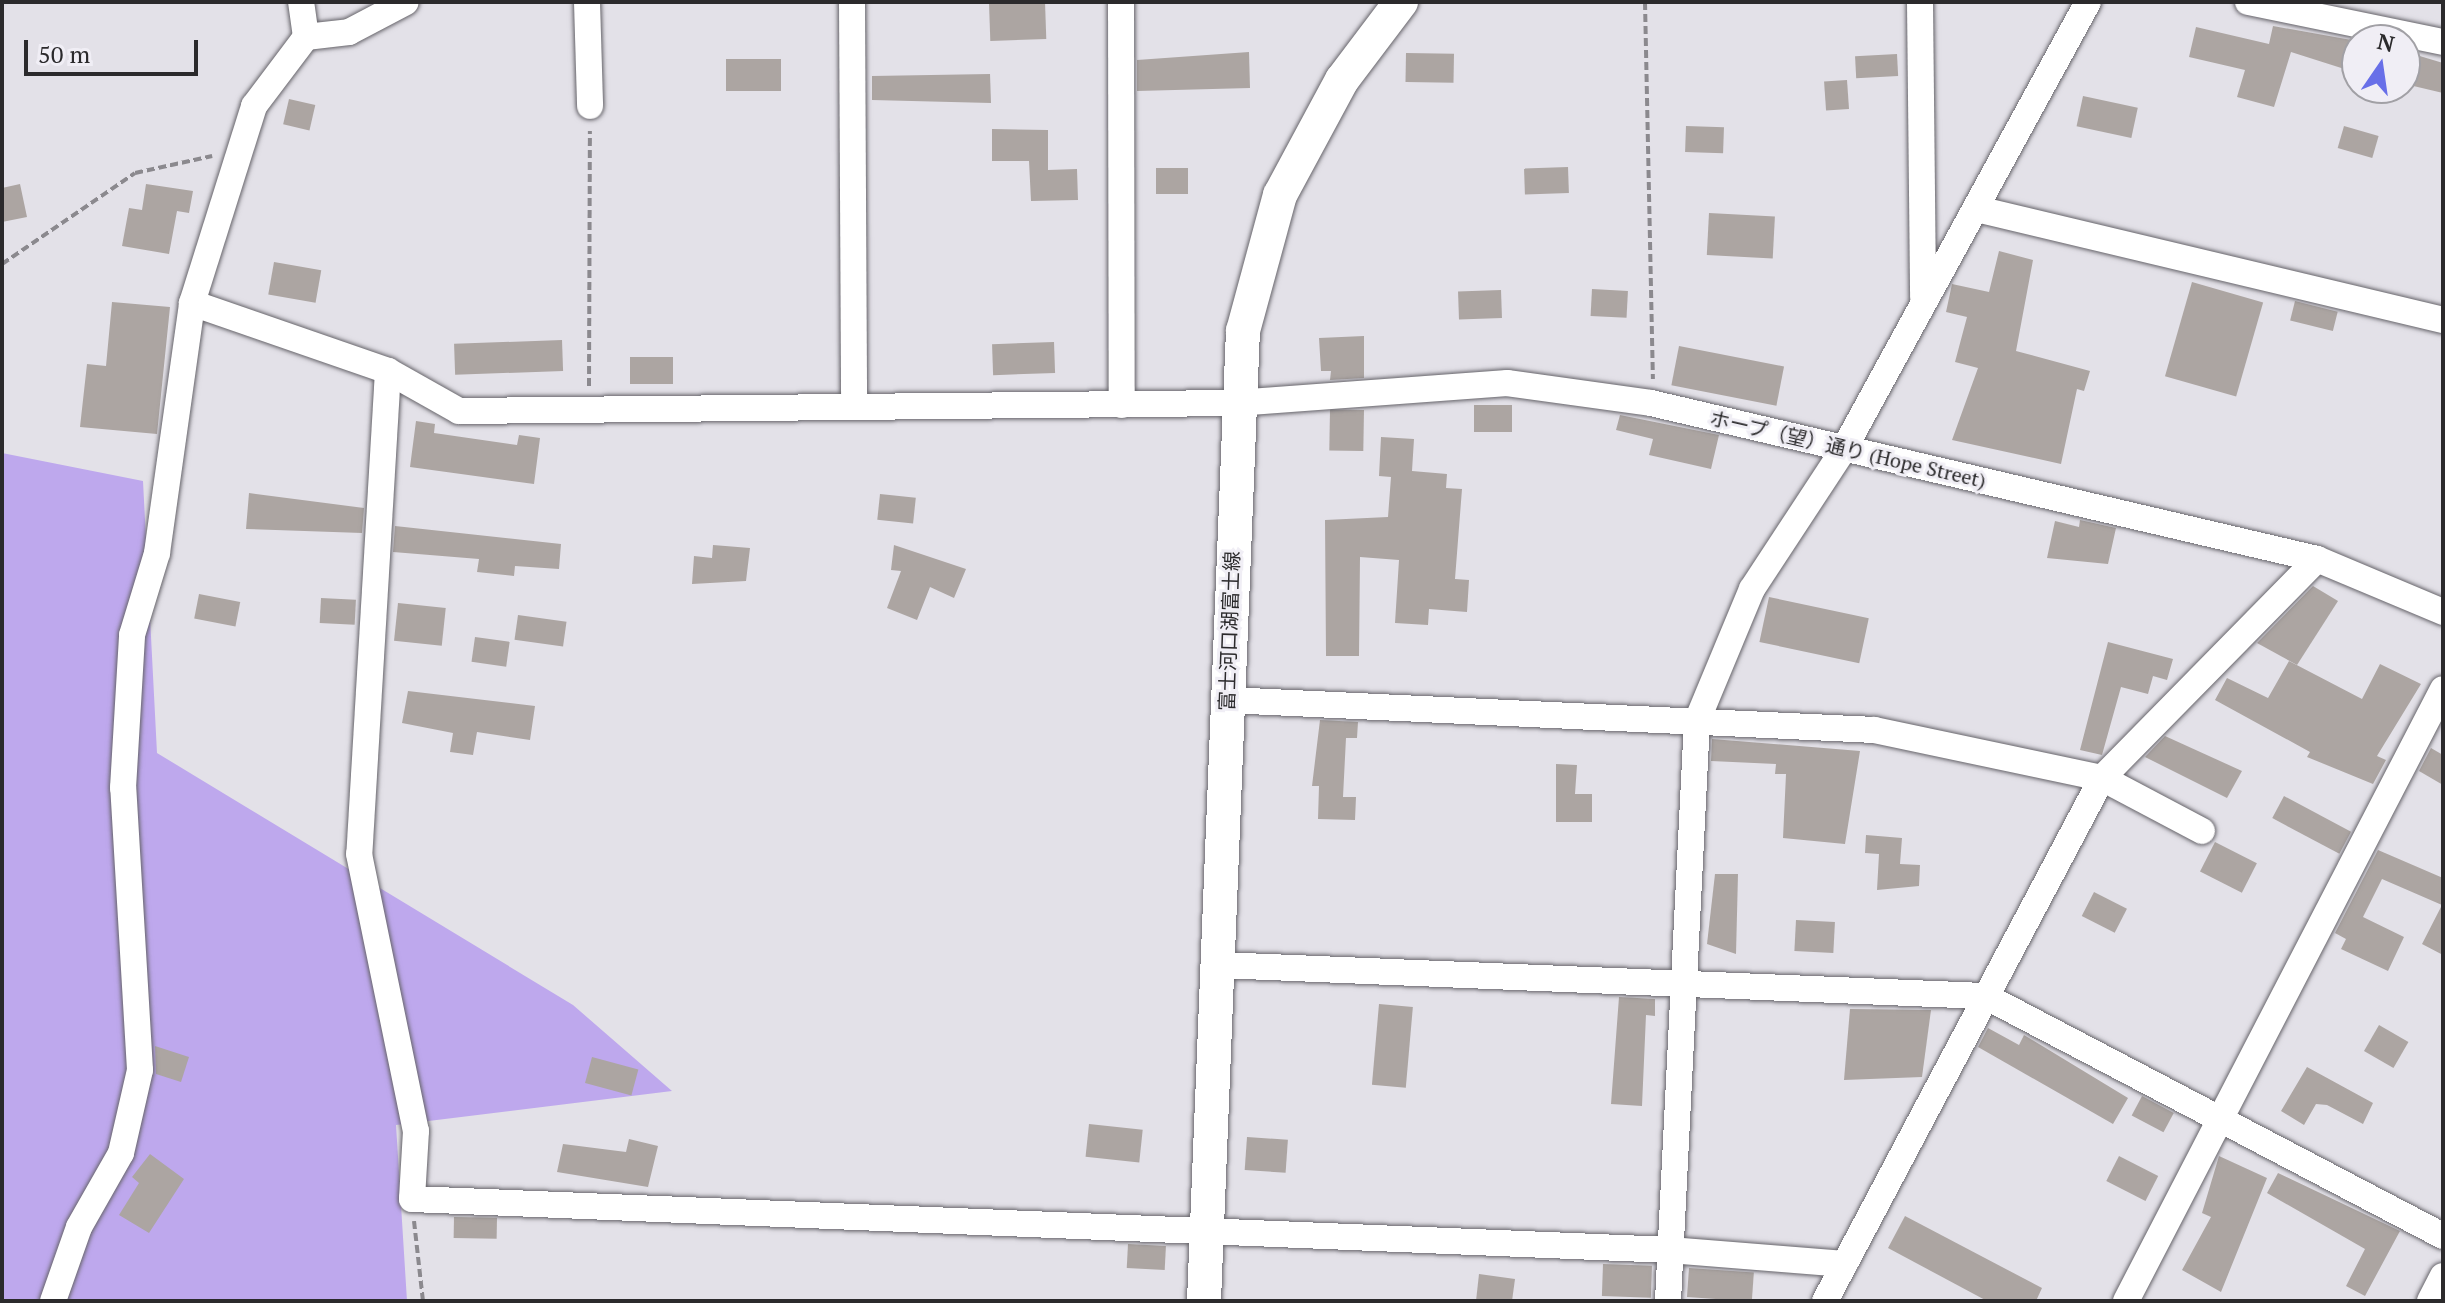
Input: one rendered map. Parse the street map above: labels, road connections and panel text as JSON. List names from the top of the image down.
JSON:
{
  "streets": {
    "main road": ["富士河口湖富士線"],
    "street": ["ホープ（望）通り (Hope Street)"]
  },
  "crossings": [
    ["ホープ（望）通り (Hope Street)", "富士河口湖富士線"]
  ],
  "scale_bar": "50 m",
  "north": "top"
}
